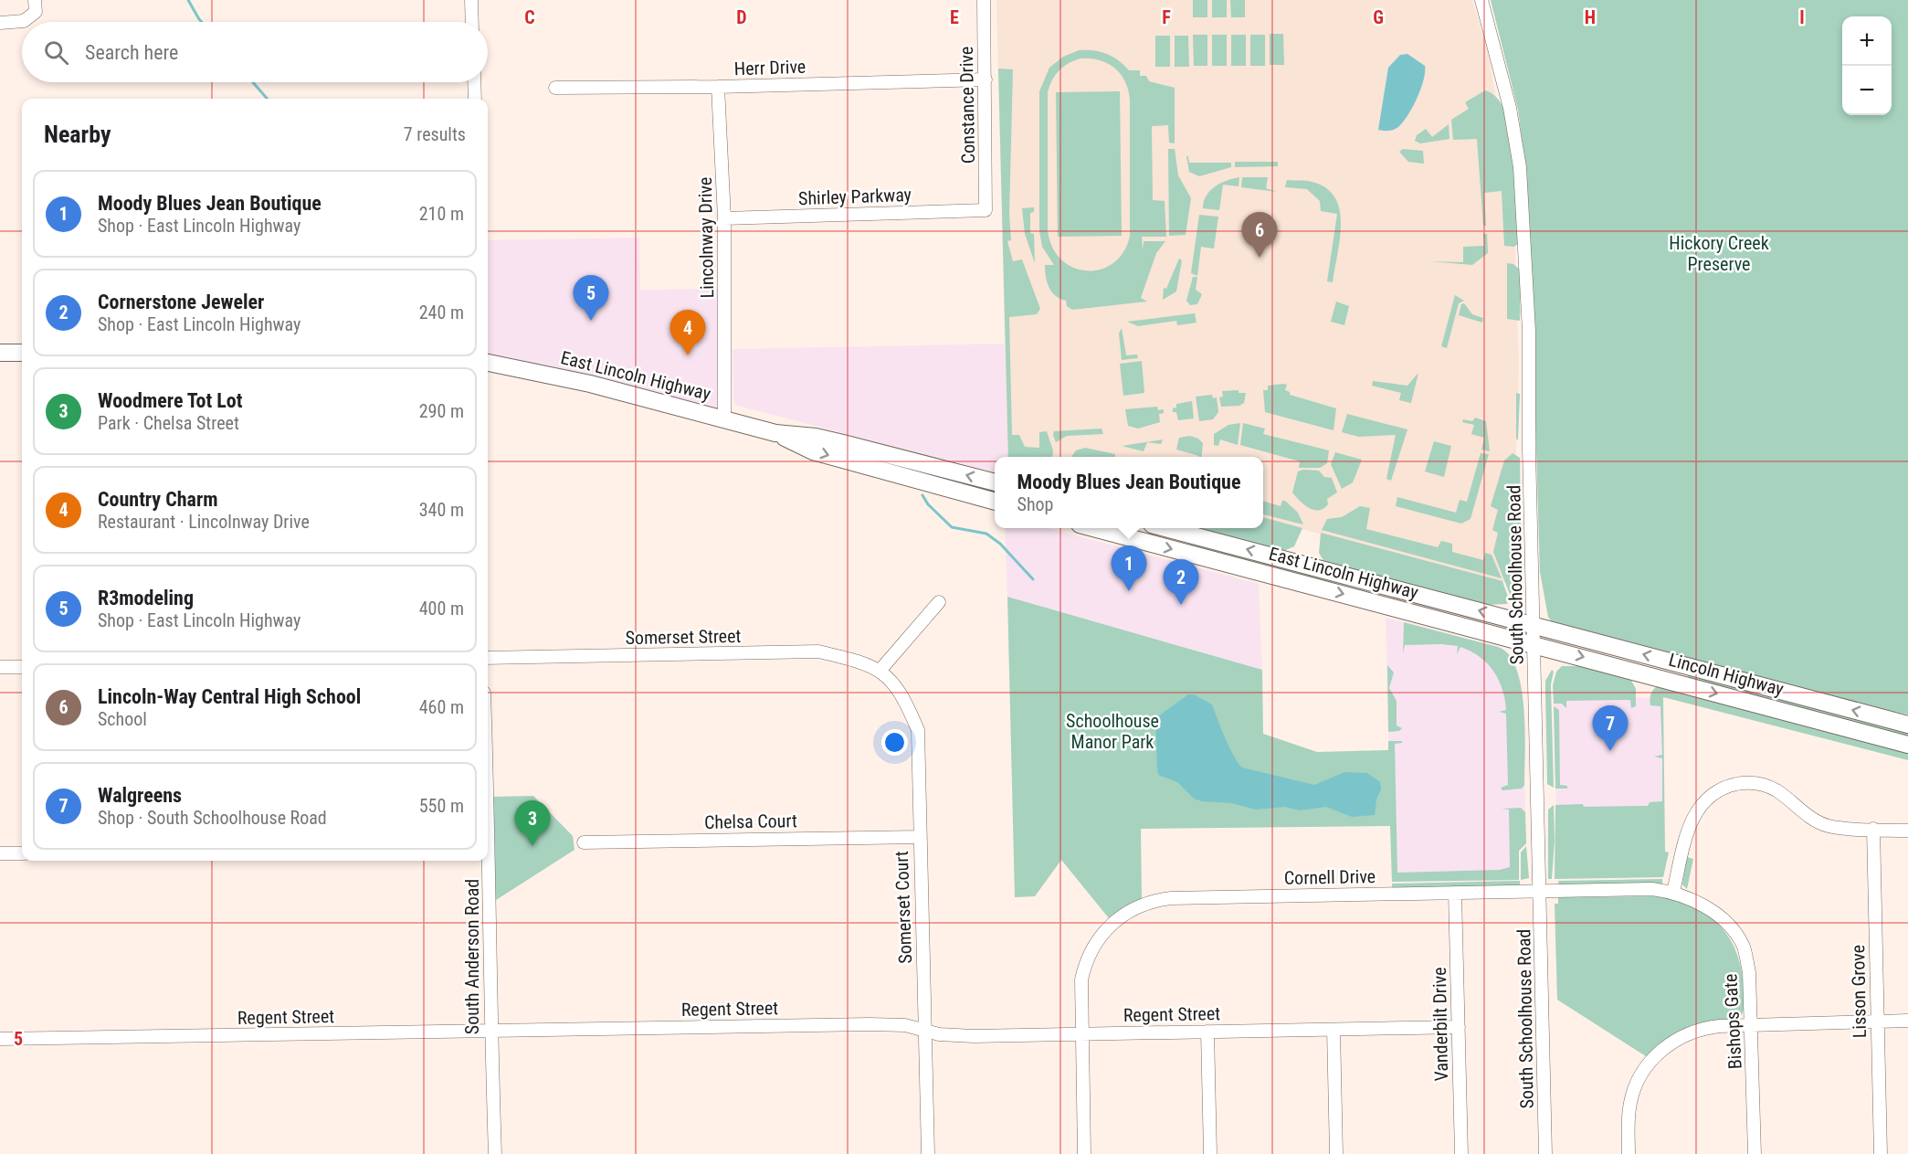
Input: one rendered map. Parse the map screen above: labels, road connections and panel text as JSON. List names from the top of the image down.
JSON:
{
  "streets": {
    "main road": ["East Lincoln Highway", "Lincoln Highway"],
    "street": [
      "Herr Drive",
      "Constance Drive",
      "Shirley Parkway",
      "Lincolnway Drive",
      "South Schoolhouse Road",
      "Somerset Street",
      "Chelsa Court",
      "Cornell Drive",
      "Somerset Court",
      "South Anderson Road",
      "Lisson Grove",
      "Regent Street",
      "Bishops Gate",
      "Vanderbilt Drive"
    ]
  },
  "crossings": [
    ["Herr Drive", "Constance Drive"],
    ["Herr Drive", "Lincolnway Drive"],
    ["Constance Drive", "Shirley Parkway"],
    ["Shirley Parkway", "Lincolnway Drive"],
    ["Lincolnway Drive", "East Lincoln Highway"],
    ["East Lincoln Highway", "South Schoolhouse Road"],
    ["East Lincoln Highway", "Lincoln Highway"],
    ["South Schoolhouse Road", "Lincoln Highway"],
    ["South Schoolhouse Road", "Cornell Drive"],
    ["Somerset Street", "Somerset Court"],
    ["Chelsa Court", "Somerset Court"],
    ["Cornell Drive", "Regent Street"],
    ["Cornell Drive", "Bishops Gate"],
    ["Cornell Drive", "Vanderbilt Drive"],
    ["Somerset Court", "Regent Street"],
    ["South Anderson Road", "Regent Street"],
    ["Regent Street", "Vanderbilt Drive"]
  ],
  "parks": ["Hickory Creek Preserve", "Schoolhouse Manor Park"],
  "page": {
    "map_buttons": ["+", "−"],
    "search": "Search here",
    "heading": ["Nearby", "7 results"],
    "list": [
      {
        "mark": "1",
        "name": "Moody Blues Jean Boutique",
        "note": "Shop · East Lincoln Highway",
        "value": "210 m"
      },
      {
        "mark": "2",
        "name": "Cornerstone Jeweler",
        "note": "Shop · East Lincoln Highway",
        "value": "240 m"
      },
      {
        "mark": "3",
        "name": "Woodmere Tot Lot",
        "note": "Park · Chelsa Street",
        "value": "290 m"
      },
      {
        "mark": "4",
        "name": "Country Charm",
        "note": "Restaurant · Lincolnway Drive",
        "value": "340 m"
      },
      {
        "mark": "5",
        "name": "R3modeling",
        "note": "Shop · East Lincoln Highway",
        "value": "400 m"
      },
      {
        "mark": "6",
        "name": "Lincoln-Way Central High School",
        "note": "School",
        "value": "460 m"
      },
      {
        "mark": "7",
        "name": "Walgreens",
        "note": "Shop · South Schoolhouse Road",
        "value": "550 m"
      }
    ],
    "pins": [
      "6",
      "5",
      "4",
      "1",
      "2",
      "7",
      "3"
    ],
    "popup": ["Moody Blues Jean Boutique", "Shop"]
  },
  "grid": {
    "columns": [
      "C",
      "D",
      "E",
      "F",
      "G",
      "H",
      "I"
    ],
    "rows": ["5"]
  }
}
